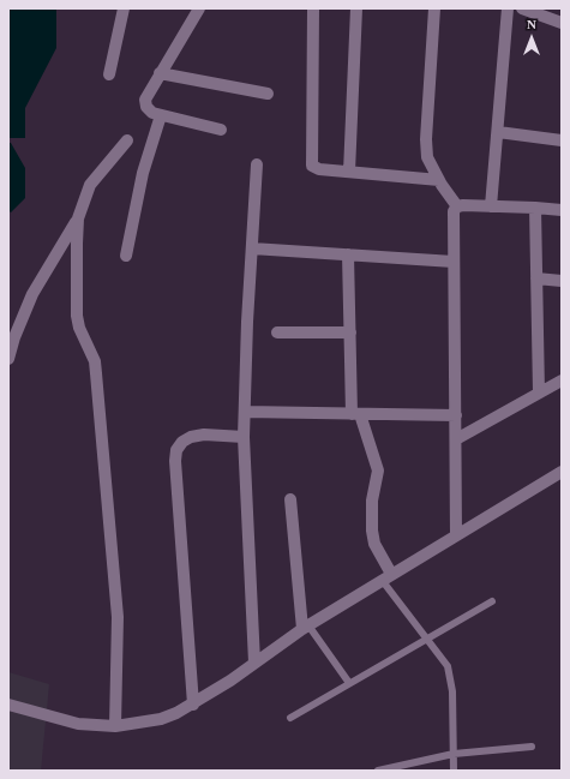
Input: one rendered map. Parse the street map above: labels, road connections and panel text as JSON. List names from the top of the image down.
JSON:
{
  "north": "top"
}
